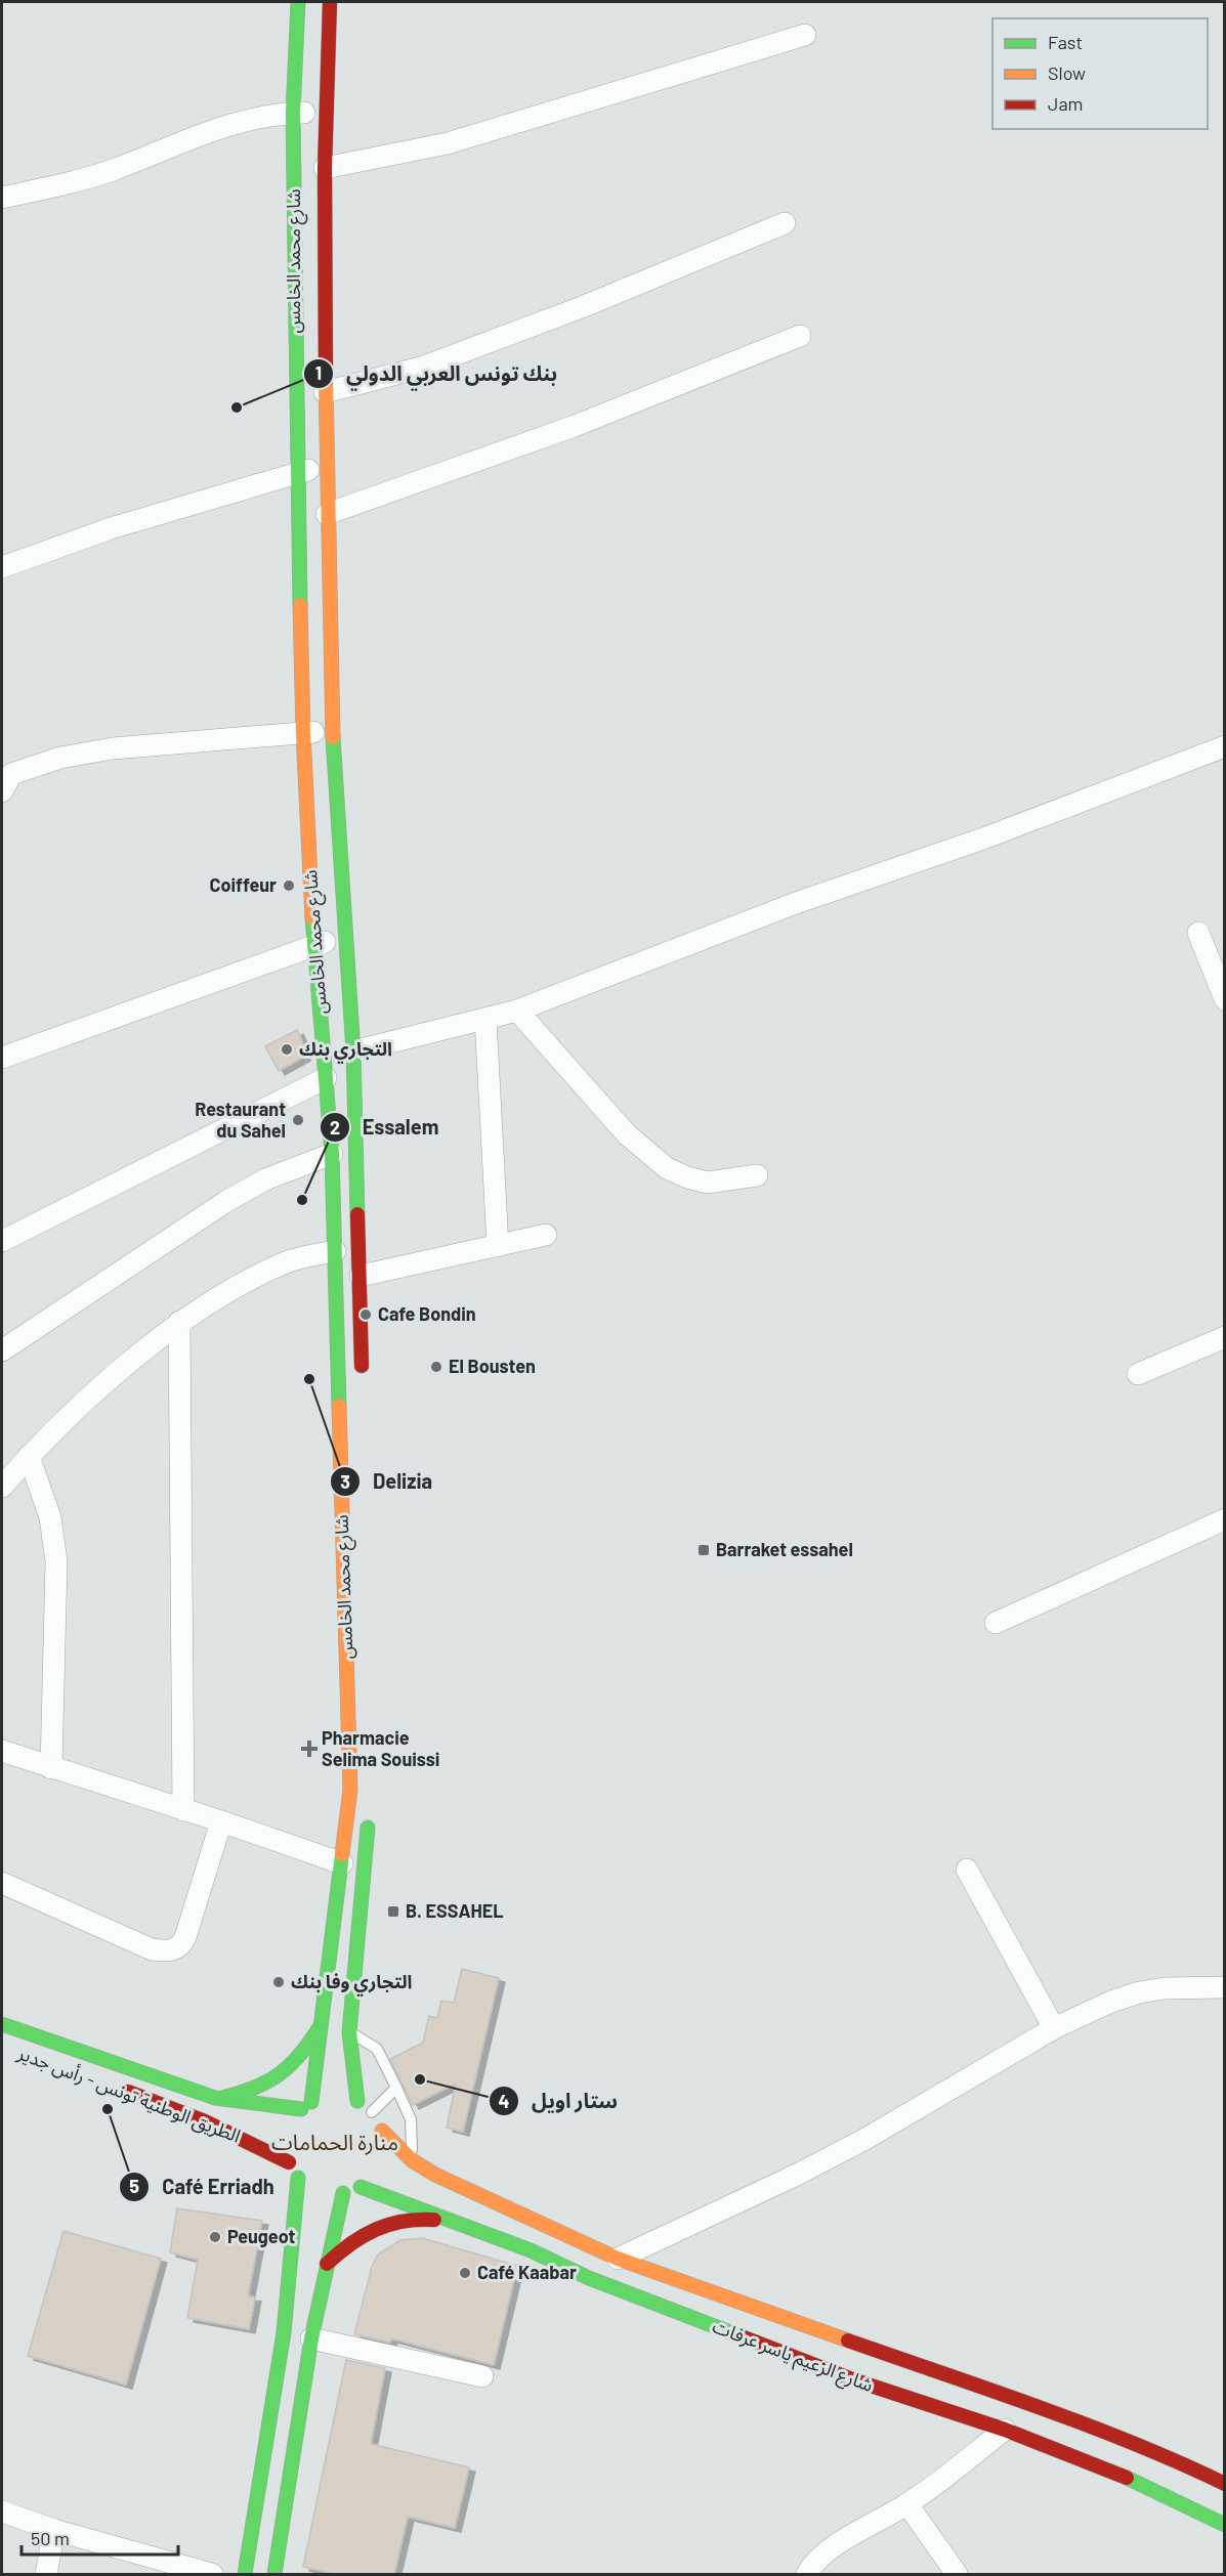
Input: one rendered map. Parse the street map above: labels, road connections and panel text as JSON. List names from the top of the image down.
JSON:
{
  "streets": {
    "main road": ["شارع محمد الخامس", "الطريق الوطنية تونس - رأس جدير", "شارع الزعيم ياسر عرفات"]
  },
  "crossings": [
    ["شارع محمد الخامس", "الطريق الوطنية تونس - رأس جدير"]
  ],
  "districts": ["منارة الحمامات"],
  "places": {
    "other": [
      "بنك تونس العربي الدولي",
      "Coiffeur",
      "التجاري بنك",
      "Restaurant du Sahel",
      "Essalem",
      "Cafe Bondin",
      "El Bousten",
      "Delizia",
      "التجاري وفا بنك",
      "ستار اويل",
      "Café Erriadh",
      "Peugeot",
      "Café Kaabar"
    ],
    "transit": ["Barraket essahel", "B. ESSAHEL"],
    "health": ["Pharmacie Selima Souissi"]
  },
  "legend": ["Fast", "Slow", "Jam"],
  "scale_bar": "50 m"
}
